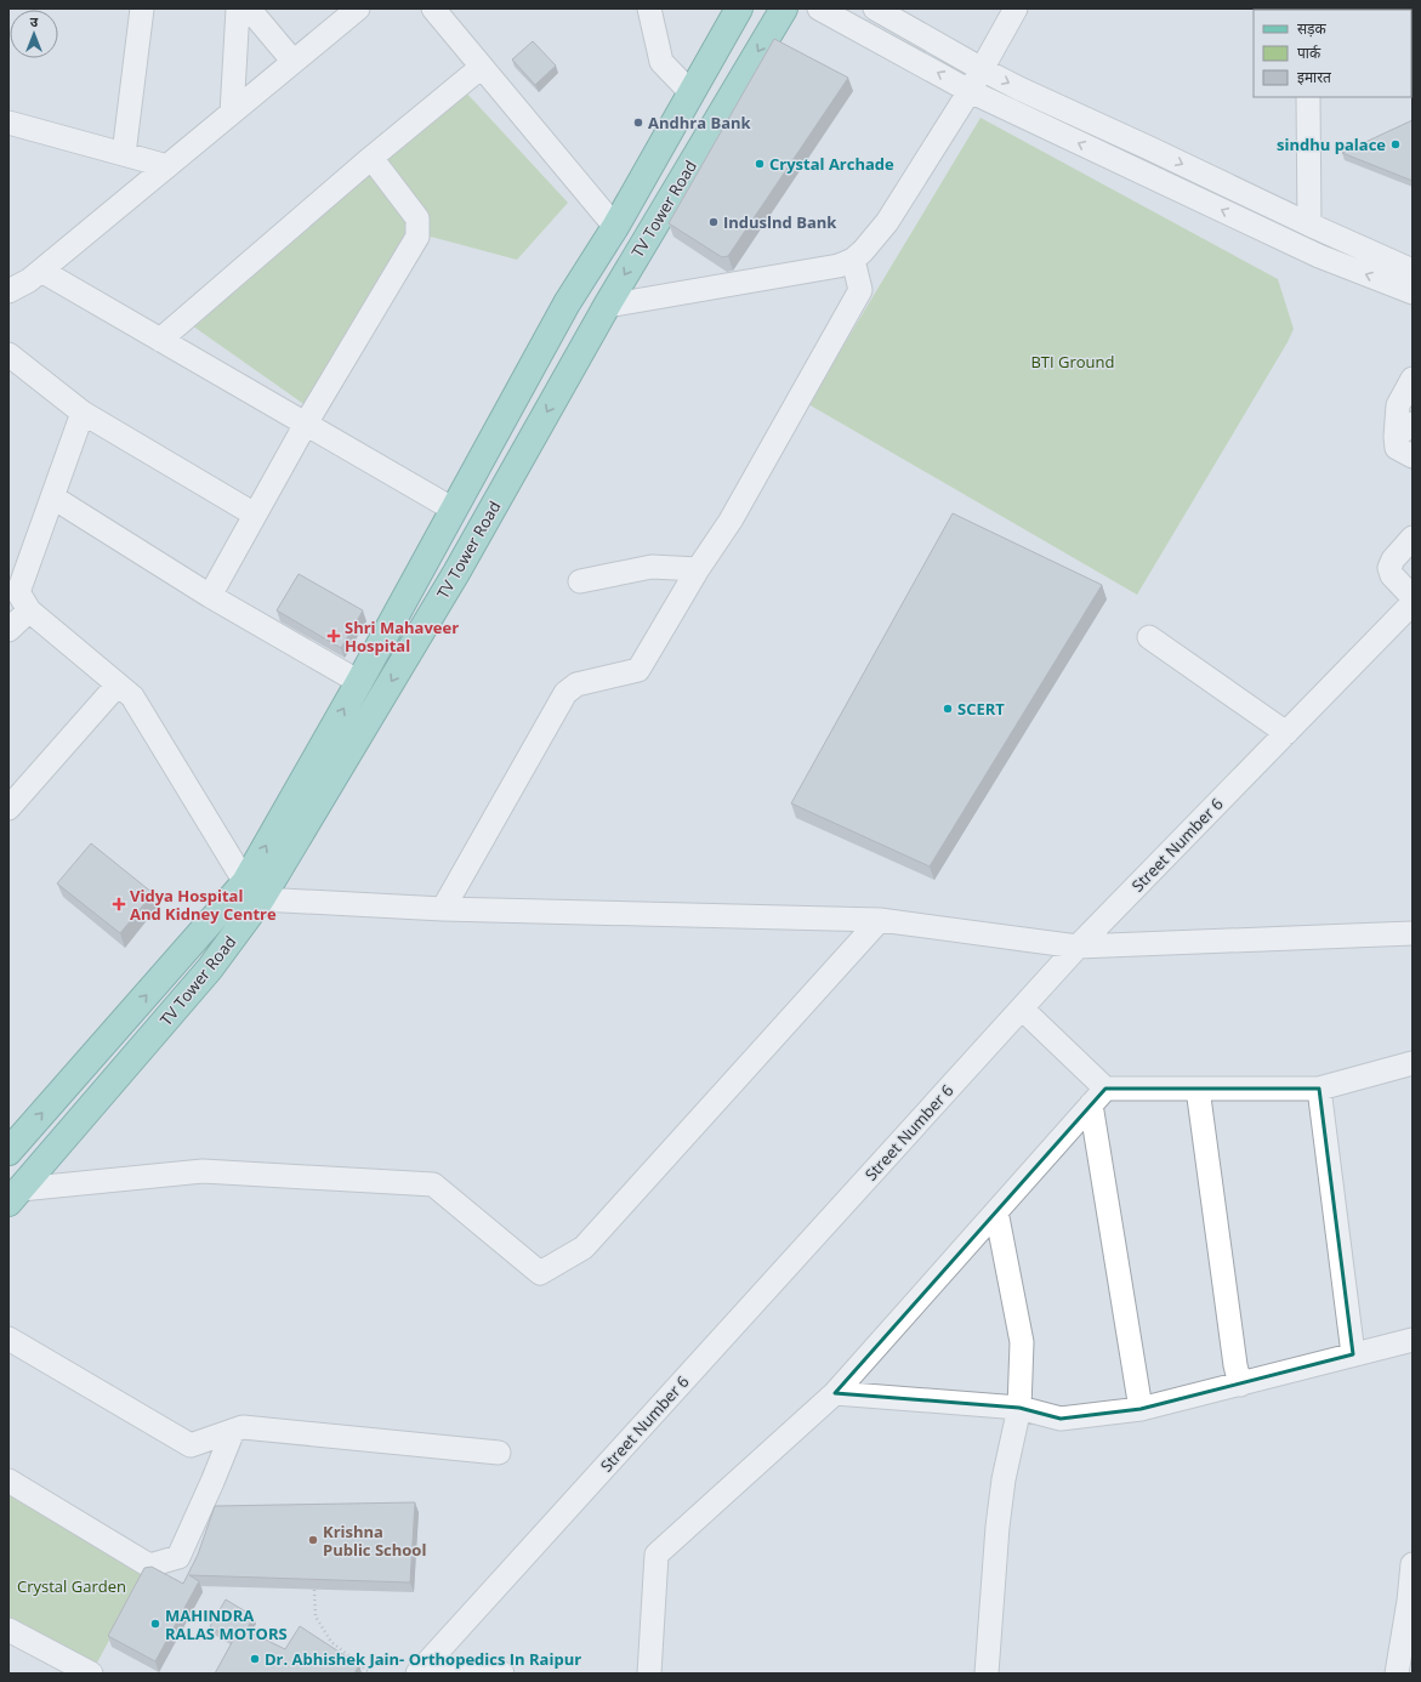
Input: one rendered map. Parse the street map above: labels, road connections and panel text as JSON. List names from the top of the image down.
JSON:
{
  "streets": {
    "main road": ["TV Tower Road"],
    "street": ["Street Number 6"]
  },
  "parks": ["BTI Ground", "Crystal Garden"],
  "places": {
    "other": [
      "Andhra Bank",
      "sindhu palace",
      "Crystal Archade",
      "Induslnd Bank",
      "SCERT",
      "Krishna Public School",
      "MAHINDRA RALAS MOTORS",
      "Dr. Abhishek Jain- Orthopedics In Raipur"
    ],
    "health": ["Shri Mahaveer Hospital", "Vidya Hospital And Kidney Centre"]
  },
  "legend": ["सड़क", "पार्क", "इमारत"],
  "north": "top"
}
